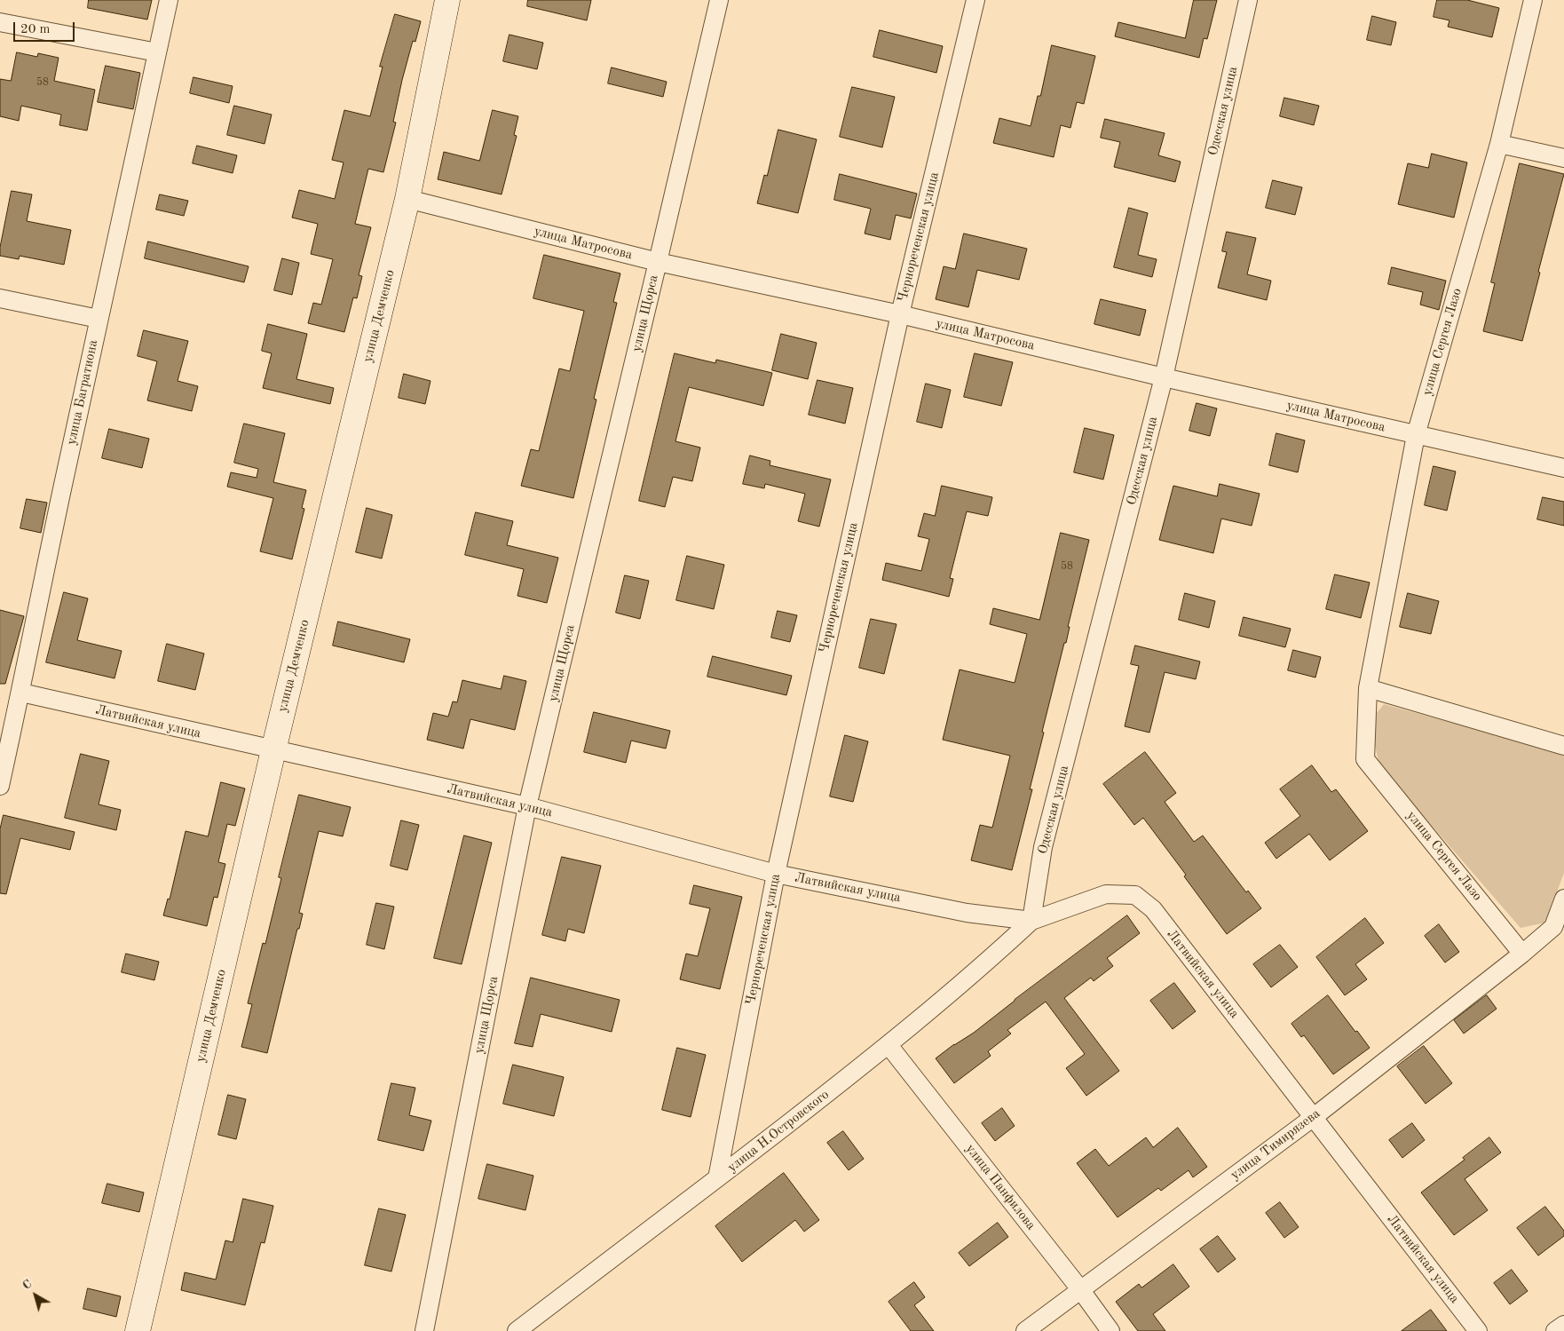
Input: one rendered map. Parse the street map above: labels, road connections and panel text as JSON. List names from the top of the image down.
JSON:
{
  "streets": {
    "street": [
      "Одесская улица",
      "Чернореченская улица",
      "улица Матросова",
      "улица Щорса",
      "улица Демченко",
      "улица Сергея Лазо",
      "улица Багратиона",
      "Латвийская улица",
      "улица Н.Островского",
      "улица Тимирязева",
      "улица Панфилова"
    ]
  },
  "crossings": [
    ["Одесская улица", "улица Матросова"],
    ["Одесская улица", "Латвийская улица"],
    ["Одесская улица", "улица Н.Островского"],
    ["Чернореченская улица", "улица Матросова"],
    ["Чернореченская улица", "Латвийская улица"],
    ["Чернореченская улица", "улица Н.Островского"],
    ["улица Матросова", "улица Щорса"],
    ["улица Матросова", "улица Демченко"],
    ["улица Матросова", "улица Сергея Лазо"],
    ["улица Щорса", "Латвийская улица"],
    ["улица Демченко", "Латвийская улица"],
    ["улица Сергея Лазо", "улица Тимирязева"],
    ["улица Багратиона", "Латвийская улица"],
    ["Латвийская улица", "улица Н.Островского"],
    ["Латвийская улица", "улица Тимирязева"],
    ["улица Н.Островского", "улица Панфилова"],
    ["улица Тимирязева", "улица Панфилова"]
  ],
  "house_numbers": ["58", "58"],
  "scale_bar": "20 m",
  "north": "top left"
}
